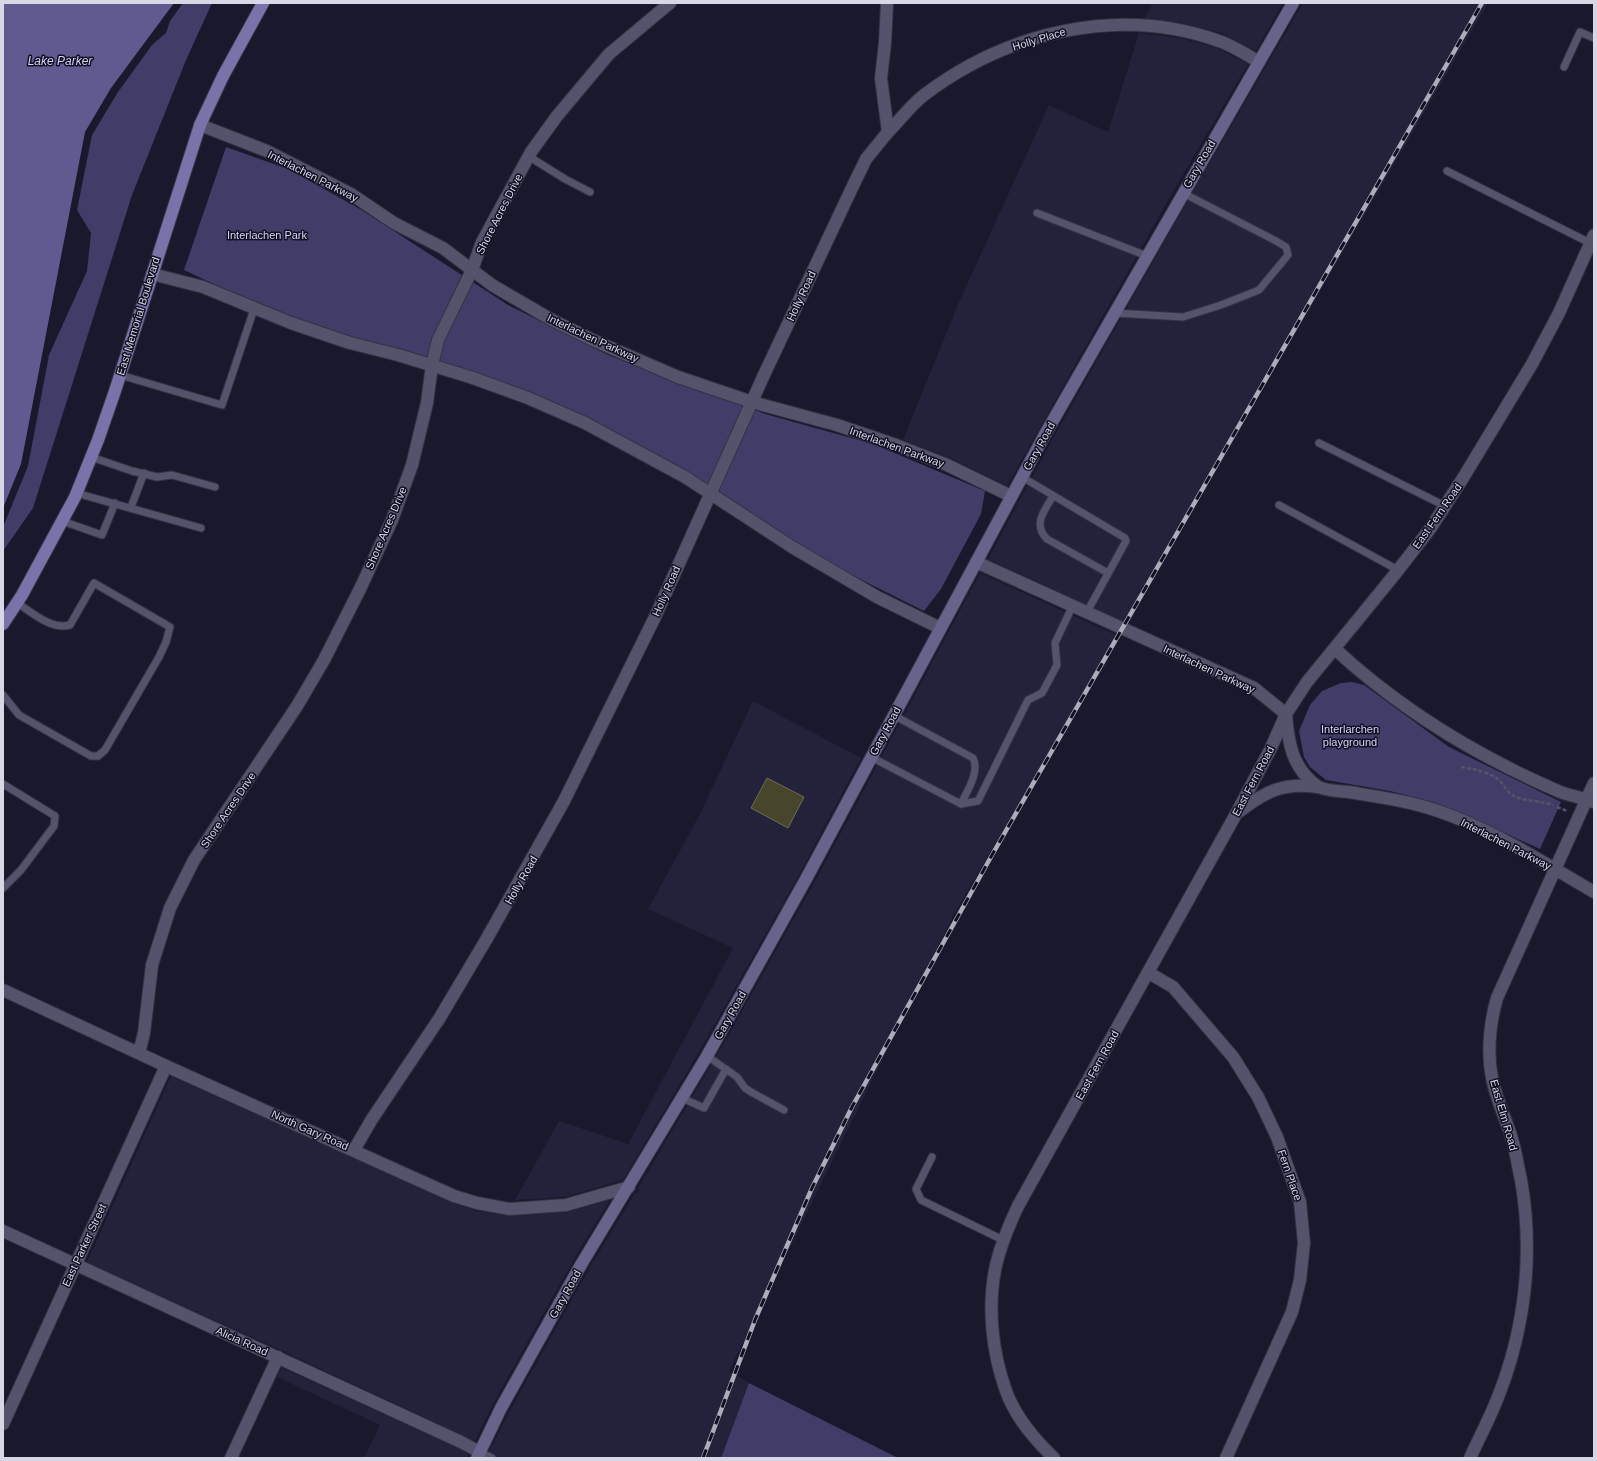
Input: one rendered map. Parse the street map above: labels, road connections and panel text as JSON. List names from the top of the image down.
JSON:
{
  "streets": {
    "main road": ["Gary Road", "East Memorial Boulevard"],
    "street": [
      "Holly Place",
      "Interlachen Parkway",
      "Shore Acres Drive",
      "Holly Road",
      "East Fern Road",
      "East Elm Road",
      "North Gary Road",
      "Fern Place",
      "East Parker Street",
      "Alicia Road"
    ]
  },
  "crossings": [
    ["Holly Place", "Gary Road"],
    ["Holly Place", "Holly Road"],
    ["Gary Road", "Interlachen Parkway"],
    ["Gary Road", "North Gary Road"],
    ["Gary Road", "Alicia Road"],
    ["Interlachen Parkway", "Shore Acres Drive"],
    ["Interlachen Parkway", "Holly Road"],
    ["Interlachen Parkway", "East Memorial Boulevard"],
    ["Interlachen Parkway", "East Fern Road"],
    ["Interlachen Parkway", "East Elm Road"],
    ["Shore Acres Drive", "North Gary Road"],
    ["Holly Road", "North Gary Road"],
    ["East Fern Road", "Fern Place"],
    ["North Gary Road", "East Parker Street"],
    ["East Parker Street", "Alicia Road"]
  ],
  "water": ["Lake Parker"],
  "parks": ["Interlachen Park", "Interlarchen playground"]
}
